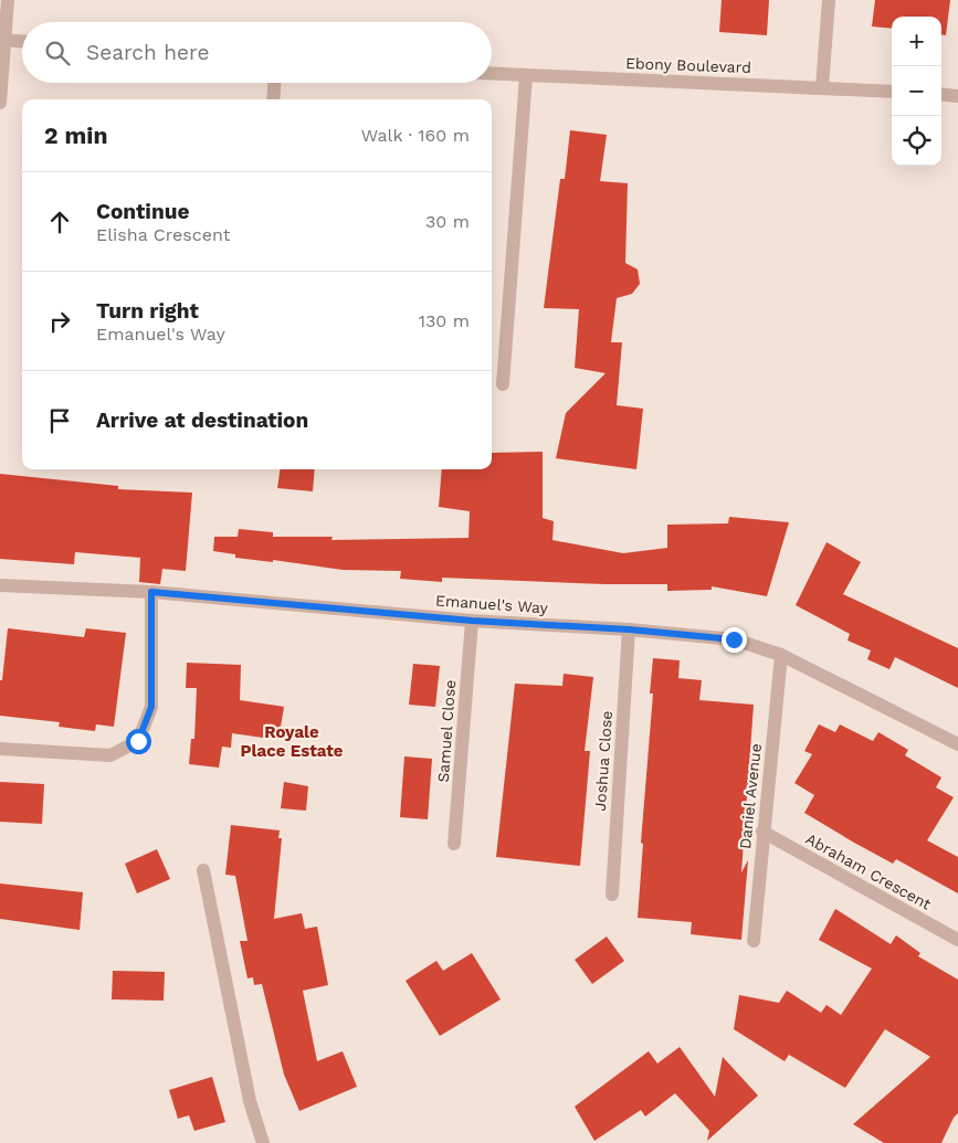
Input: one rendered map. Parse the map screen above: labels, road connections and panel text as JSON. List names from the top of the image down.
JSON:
{
  "streets": {
    "street": [
      "Ebony Boulevard",
      "Emanuel's Way",
      "Samuel Close",
      "Joshua Close",
      "Daniel Avenue",
      "Abraham Crescent"
    ]
  },
  "crossings": [
    ["Emanuel's Way", "Samuel Close"],
    ["Emanuel's Way", "Joshua Close"],
    ["Emanuel's Way", "Daniel Avenue"],
    ["Daniel Avenue", "Abraham Crescent"]
  ],
  "districts": ["Royale Place Estate"],
  "page": {
    "map_buttons": ["+", "−"],
    "search": "Search here",
    "heading": ["2 min", "Walk · 160 m"],
    "list": [
      ["Continue", "Elisha Crescent", "30 m"],
      ["Turn right", "Emanuel's Way", "130 m"],
      "Arrive at destination"
    ]
  }
}
